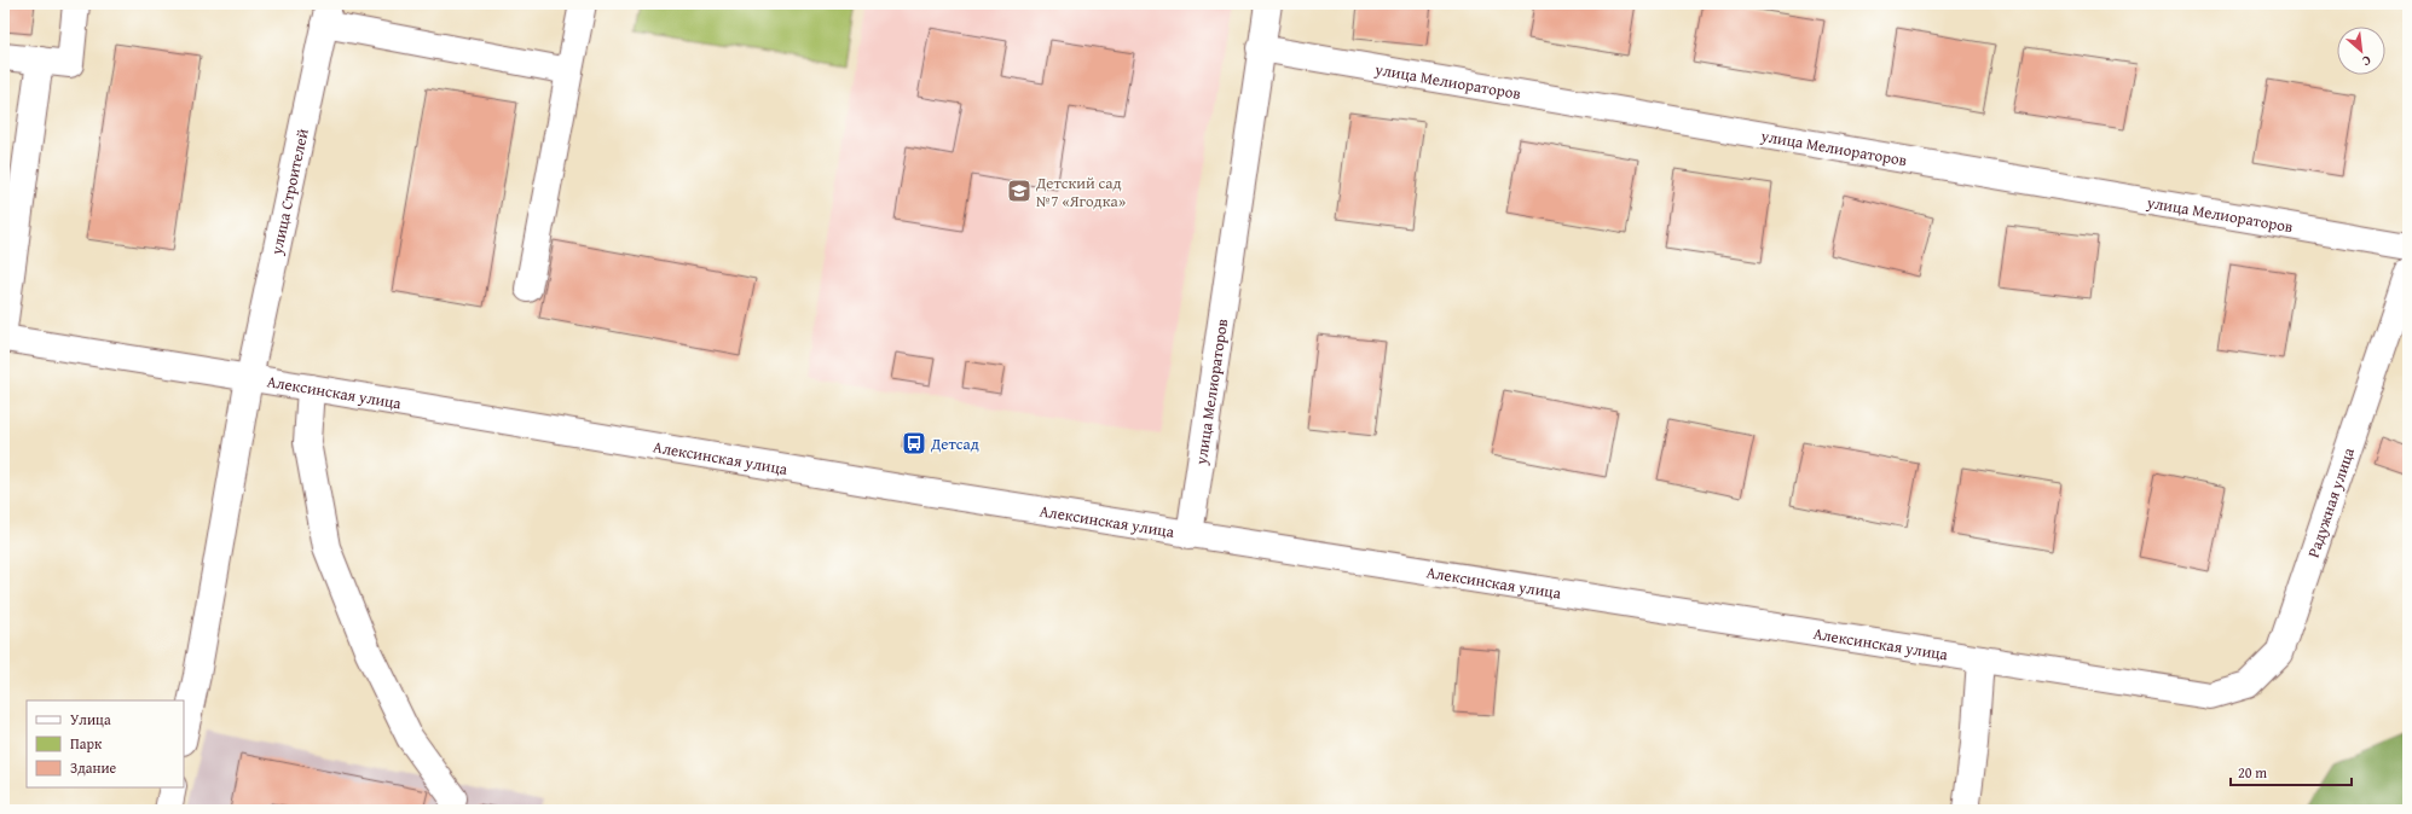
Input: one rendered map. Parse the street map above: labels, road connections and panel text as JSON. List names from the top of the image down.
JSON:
{
  "streets": {
    "street": [
      "улица Мелиораторов",
      "улица Строителей",
      "Алексинская улица",
      "Радужная улица"
    ]
  },
  "crossings": [
    ["улица Мелиораторов", "Алексинская улица"],
    ["улица Строителей", "Алексинская улица"],
    ["Алексинская улица", "Радужная улица"]
  ],
  "places": {
    "school or university": ["Детский сад №7 «Ягодка»"],
    "bus stop": ["Детсад"]
  },
  "legend": ["Улица", "Парк", "Здание"],
  "scale_bar": "20 m",
  "north": "bottom right"
}
